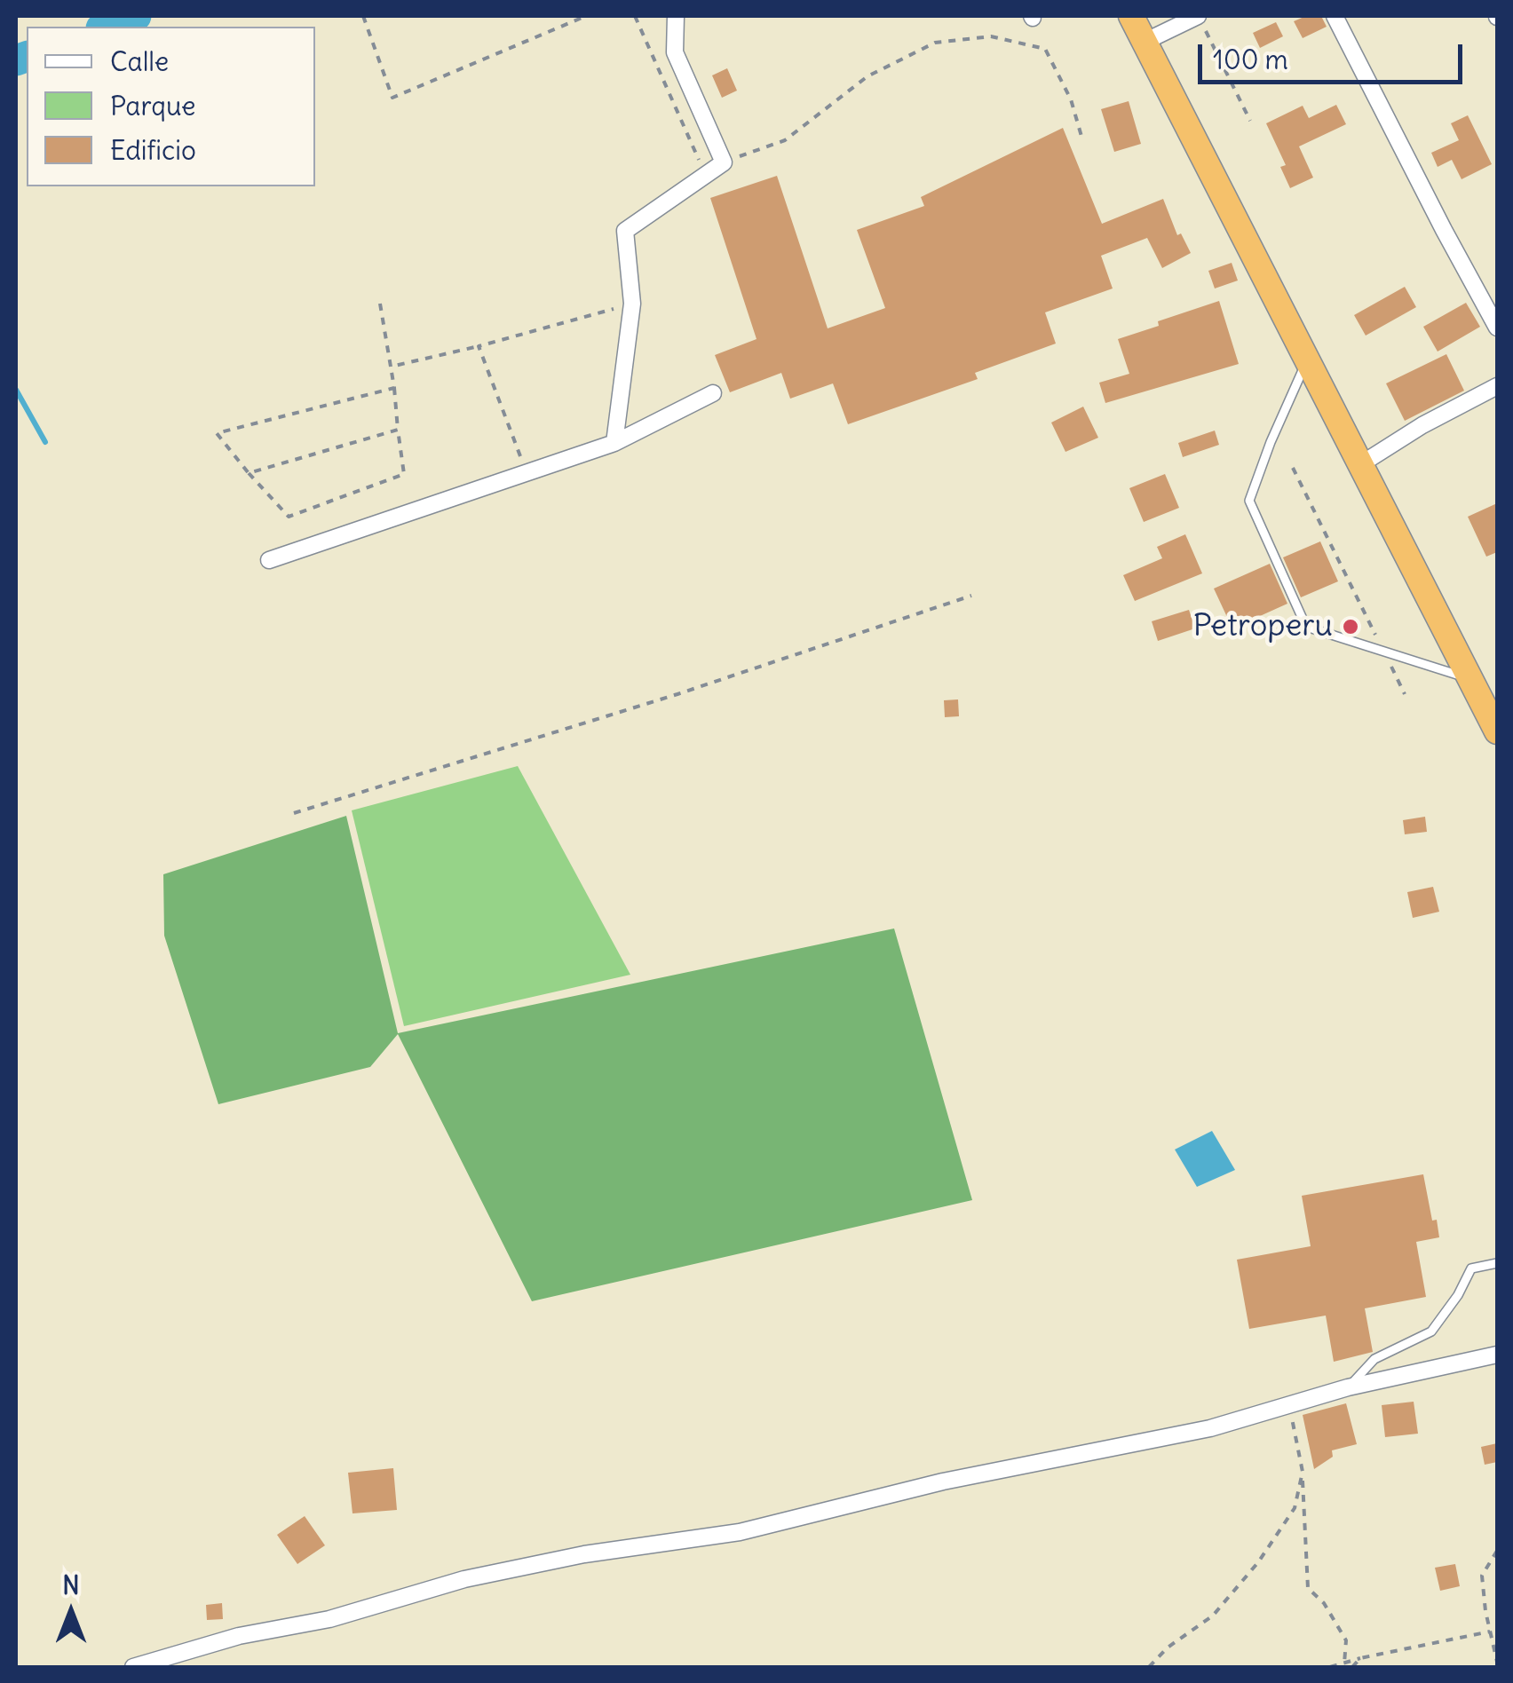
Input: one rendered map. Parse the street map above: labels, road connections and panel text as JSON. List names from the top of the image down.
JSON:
{
  "places": ["Petroperu"],
  "legend": ["Calle", "Parque", "Edificio"],
  "scale_bar": "100 m",
  "north": "top"
}
